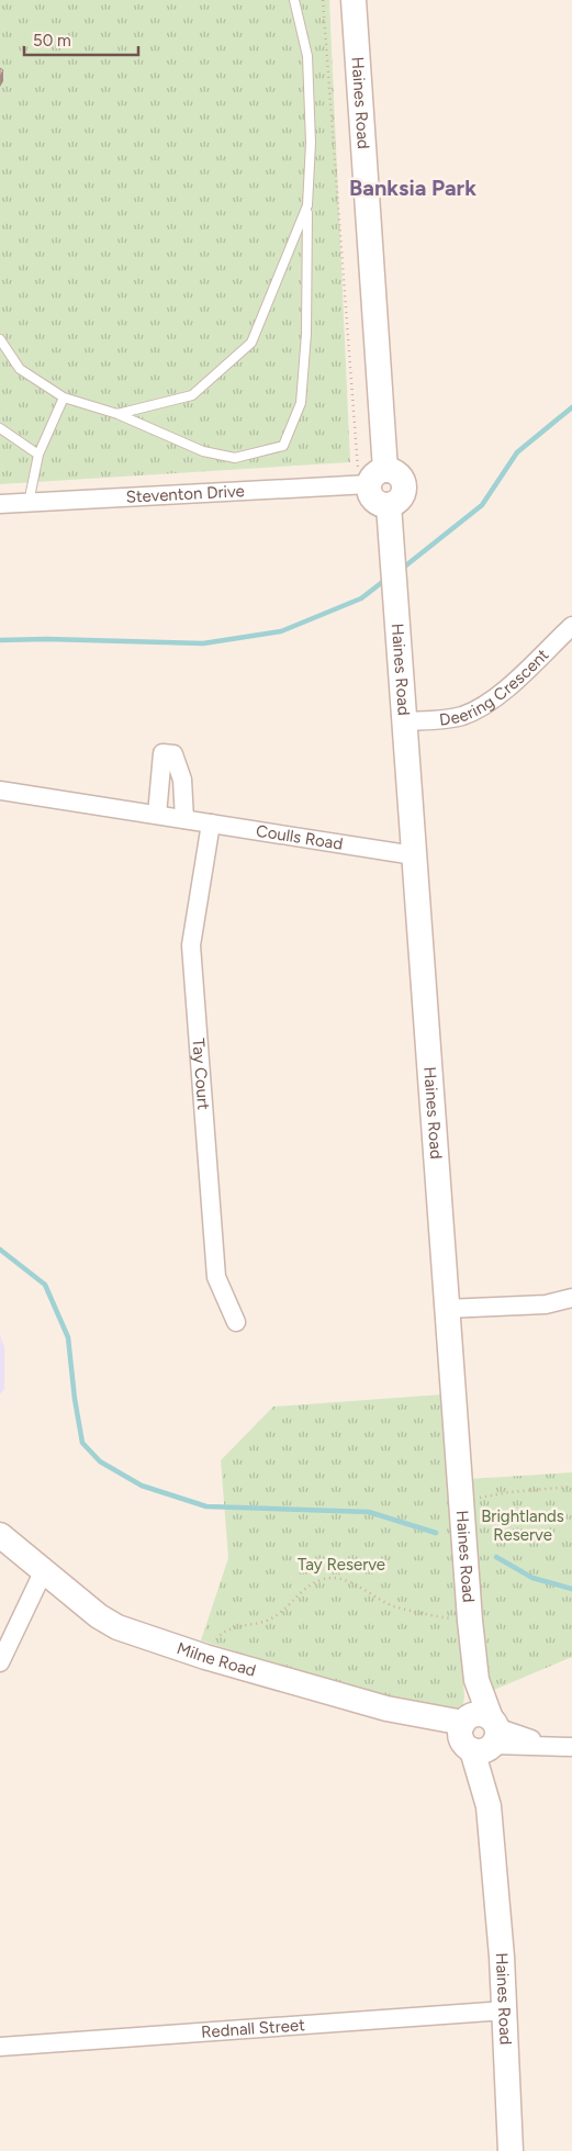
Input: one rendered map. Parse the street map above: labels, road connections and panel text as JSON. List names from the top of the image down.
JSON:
{
  "streets": {
    "main road": ["Haines Road", "Milne Road"],
    "street": [
      "Steventon Drive",
      "Deering Crescent",
      "Coulls Road",
      "Tay Court",
      "Rednall Street"
    ]
  },
  "crossings": [
    ["Haines Road", "Steventon Drive"],
    ["Haines Road", "Deering Crescent"],
    ["Haines Road", "Coulls Road"],
    ["Haines Road", "Milne Road"],
    ["Haines Road", "Rednall Street"],
    ["Coulls Road", "Tay Court"]
  ],
  "districts": ["Banksia Park"],
  "parks": ["Brightlands Reserve", "Tay Reserve"],
  "scale_bar": "50 m"
}
